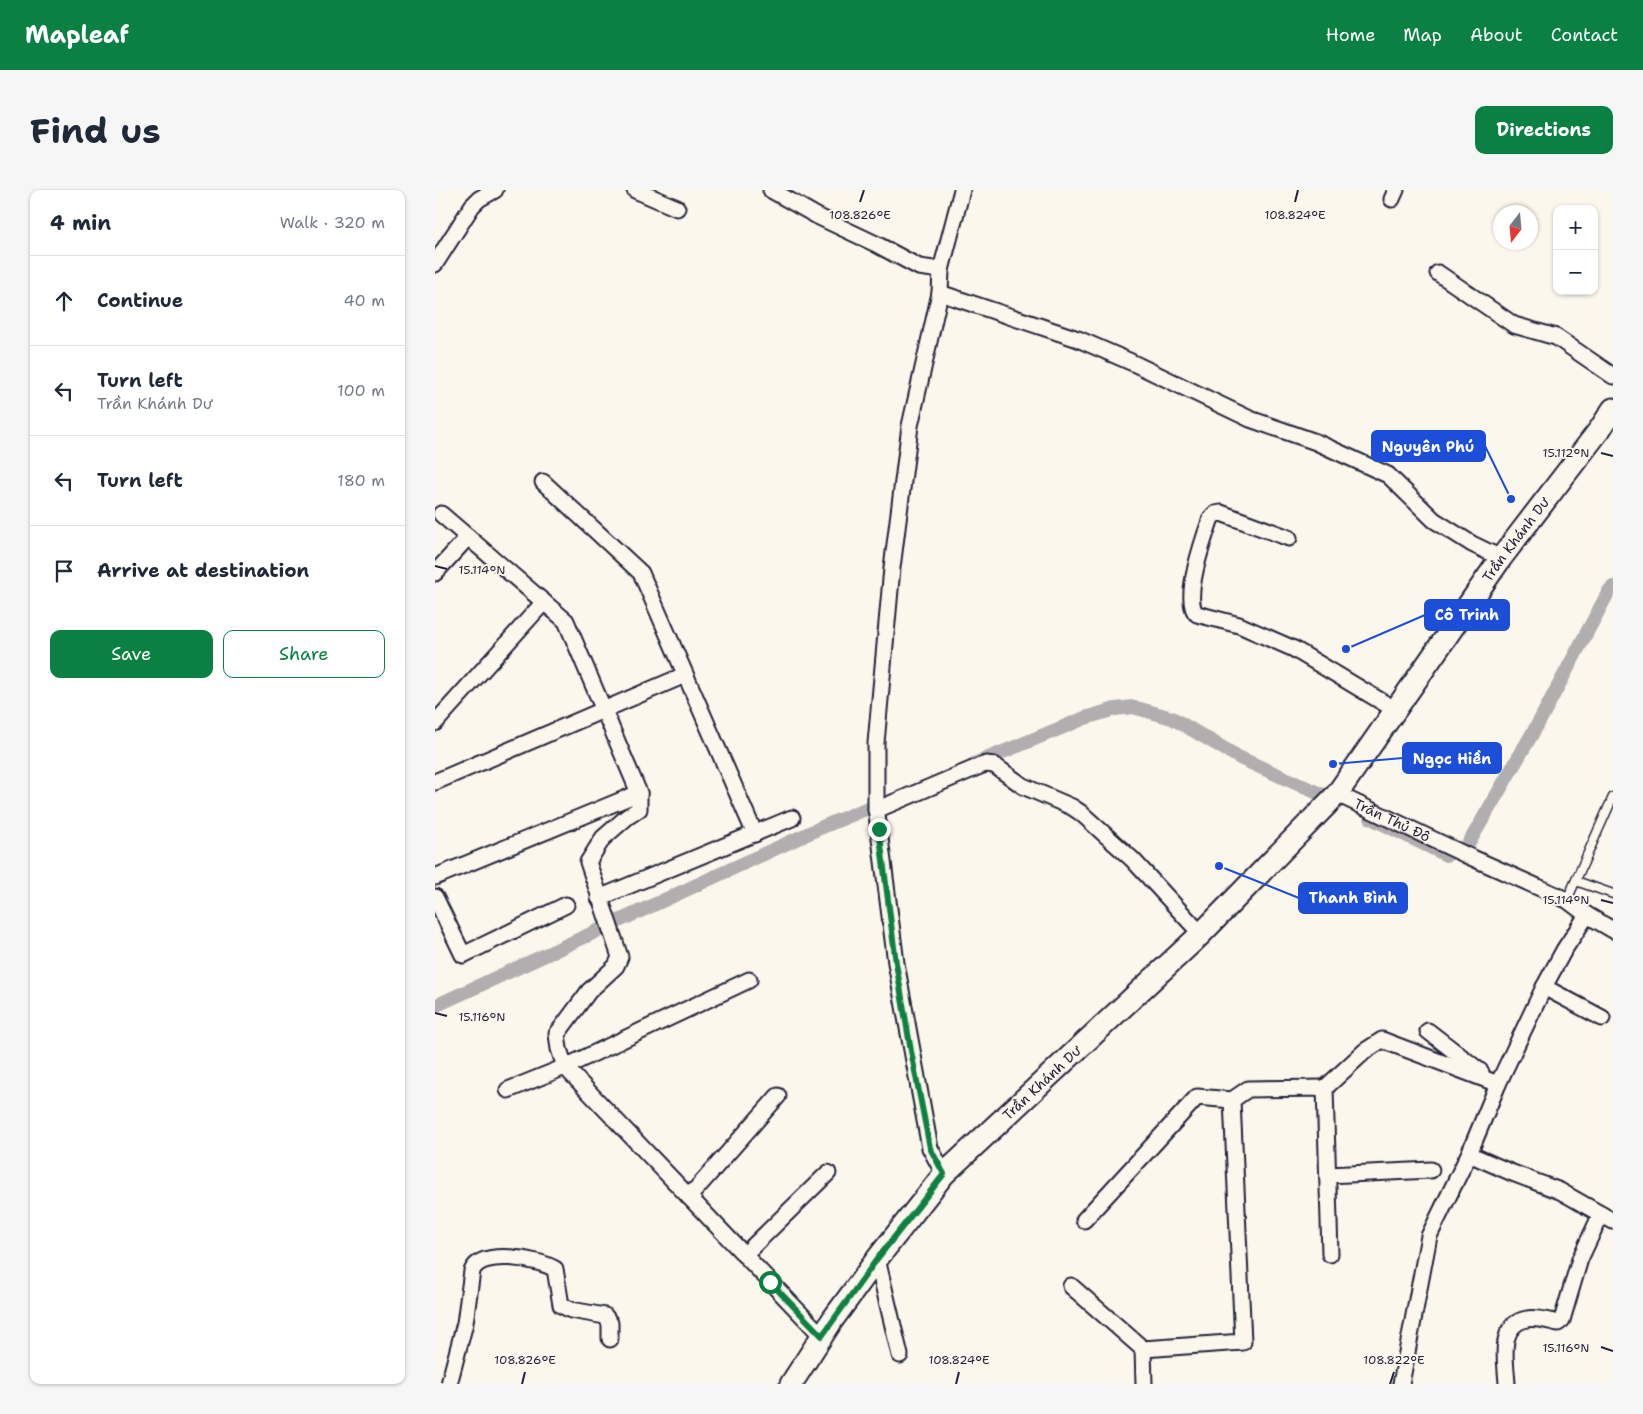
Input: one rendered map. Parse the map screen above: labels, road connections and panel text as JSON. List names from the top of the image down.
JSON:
{
  "streets": {
    "street": ["Trần Khánh Dư", "Trần Thủ Độ"]
  },
  "crossings": [
    ["Trần Khánh Dư", "Trần Thủ Độ"]
  ],
  "places": [
    "Nguyên Phú",
    "Cô Trinh",
    "Ngọc Hiền",
    "Thanh Bình"
  ],
  "north": "bottom",
  "page": {
    "header": "Mapleaf",
    "nav": [
      "Home",
      "Map",
      "About",
      "Contact"
    ],
    "buttons": [
      "Directions",
      ["Save", "Share"]
    ],
    "title": "Find us",
    "heading": ["4 min", "Walk · 320 m"],
    "map_buttons": ["+", "−"],
    "list": [
      ["Continue", "40 m"],
      ["Turn left", "Trần Khánh Dư", "100 m"],
      ["Turn left", "180 m"],
      "Arrive at destination"
    ]
  },
  "coordinates": [
    "108.826°E",
    "108.824°E",
    "15.112°N",
    "15.114°N",
    "15.116°N",
    "108.822°E"
  ]
}
